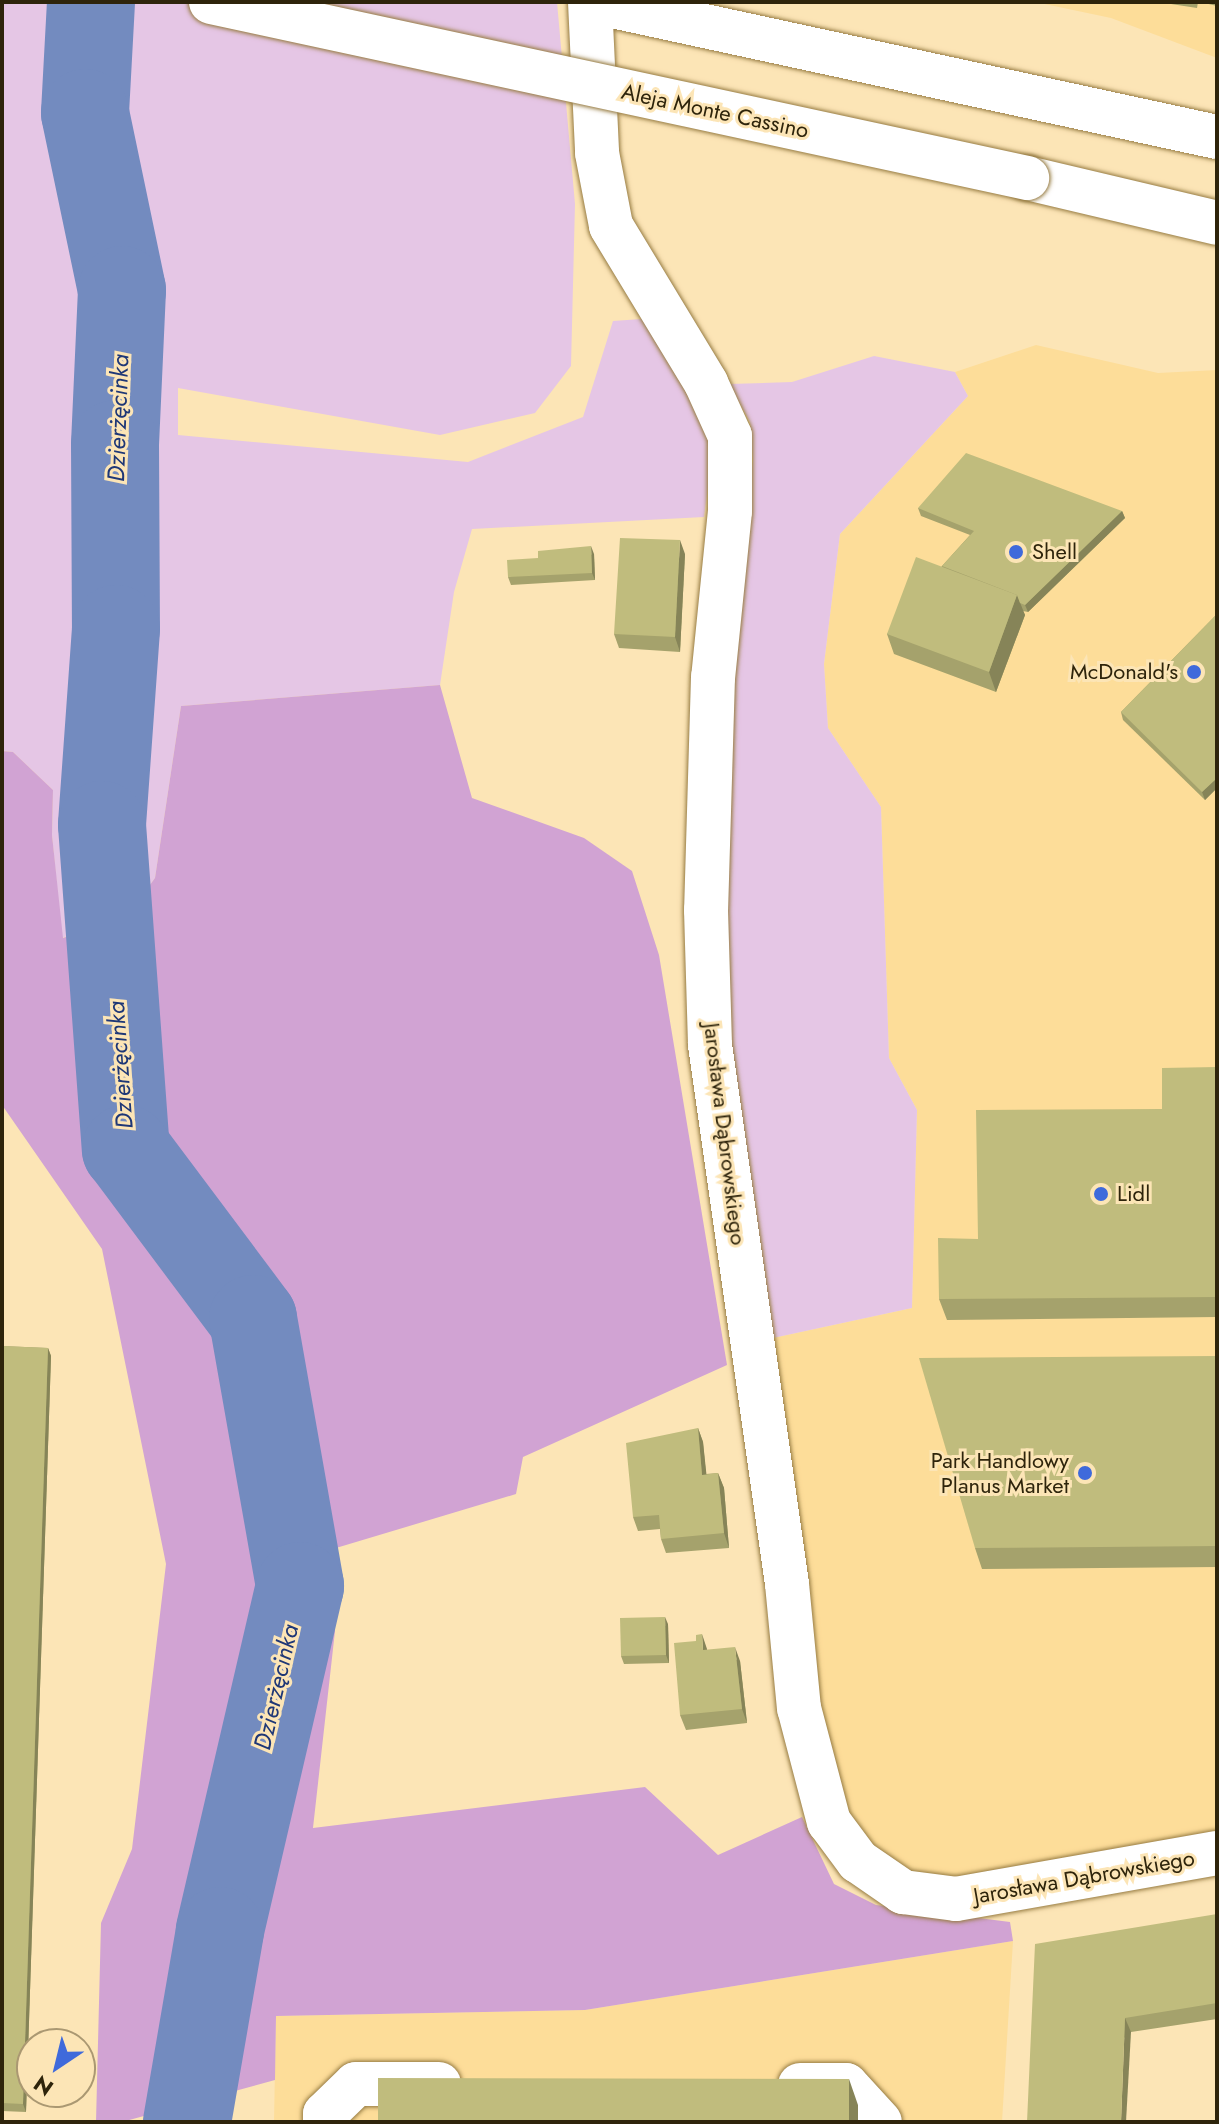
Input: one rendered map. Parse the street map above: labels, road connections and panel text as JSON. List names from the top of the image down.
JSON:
{
  "streets": {
    "street": ["Aleja Monte Cassino", "Jarosława Dąbrowskiego"]
  },
  "water": ["Dzierżęcinka"],
  "places": [
    "Shell",
    "McDonald's",
    "Lidl",
    "Park Handlowy Planus Market"
  ],
  "north": "bottom left"
}
